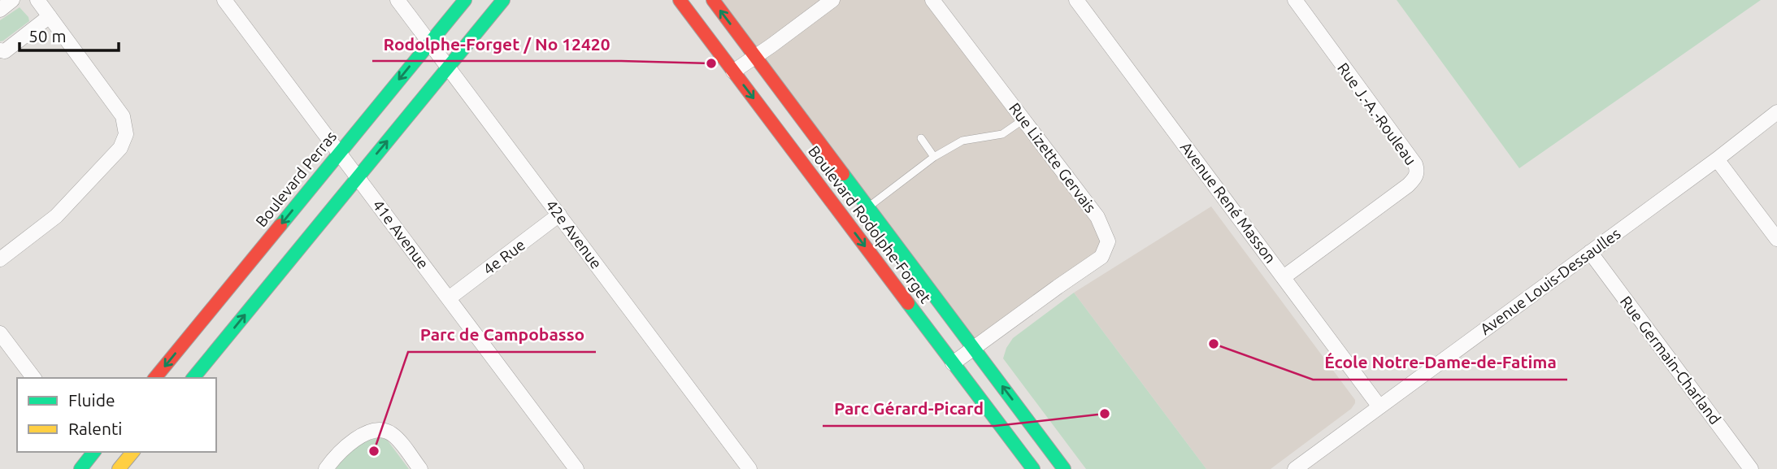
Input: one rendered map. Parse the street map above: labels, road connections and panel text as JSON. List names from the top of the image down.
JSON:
{
  "streets": {
    "street": [
      "Rue J.-A.-Rouleau",
      "Rue Lizette Gervais",
      "Boulevard Perras",
      "Avenue René Masson",
      "Boulevard Rodolphe-Forget",
      "41e Avenue",
      "42e Avenue",
      "4e Rue",
      "Avenue Louis-Dessaulles",
      "Rue Germain-Charland"
    ]
  },
  "crossings": [
    ["Rue J.-A.-Rouleau", "Avenue René Masson"],
    ["Rue Lizette Gervais", "Boulevard Rodolphe-Forget"],
    ["Boulevard Perras", "41e Avenue"],
    ["Boulevard Perras", "42e Avenue"],
    ["Avenue René Masson", "Avenue Louis-Dessaulles"],
    ["41e Avenue", "4e Rue"],
    ["42e Avenue", "4e Rue"],
    ["Avenue Louis-Dessaulles", "Rue Germain-Charland"]
  ],
  "places": [
    "Rodolphe-Forget / No 12420",
    "École Notre-Dame-de-Fatima",
    "Parc Gérard-Picard",
    "Parc de Campobasso"
  ],
  "legend": ["Fluide", "Ralenti"],
  "scale_bar": "50 m"
}
